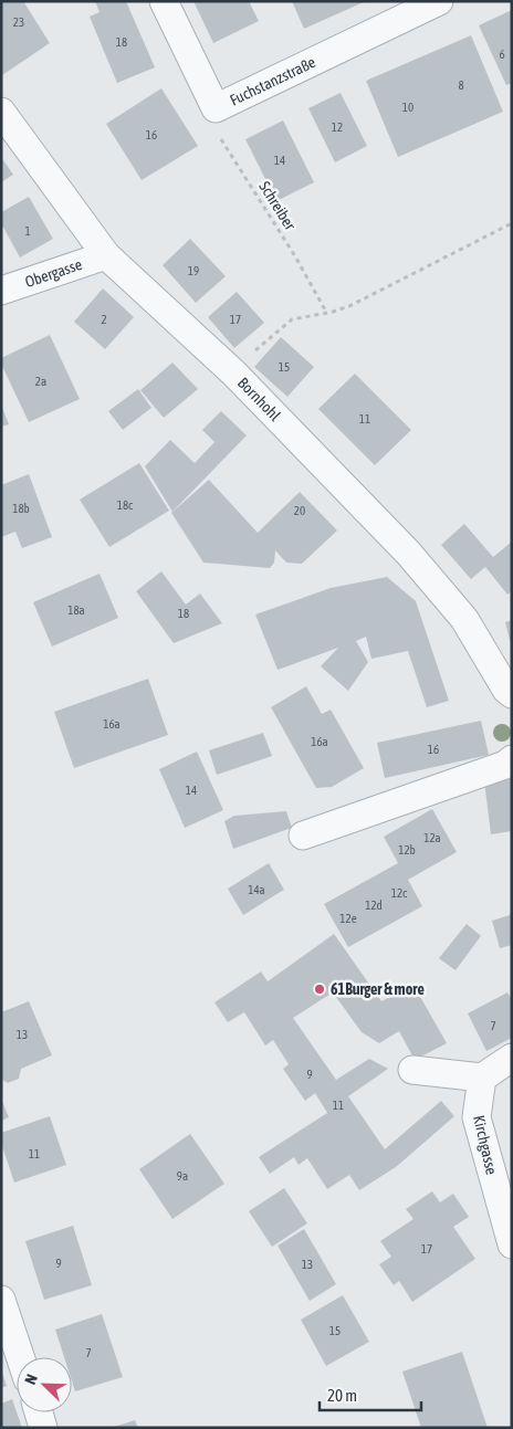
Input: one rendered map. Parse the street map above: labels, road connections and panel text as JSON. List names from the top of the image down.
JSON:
{
  "streets": {
    "street": [
      "Fuchstanzstraße",
      "Obergasse",
      "Bornhohl",
      "Kirchgasse"
    ],
    "path": ["Schreiber"]
  },
  "crossings": [
    ["Fuchstanzstraße", "Schreiber"],
    ["Obergasse", "Bornhohl"]
  ],
  "places": ["61Burger & more"],
  "house_numbers": [
    "23",
    "18",
    "6",
    "8",
    "10",
    "12",
    "16",
    "14",
    "1",
    "19",
    "2",
    "17",
    "15",
    "2a",
    "11",
    "18c",
    "18b",
    "20",
    "18a",
    "18",
    "16a",
    "16a",
    "16",
    "14",
    "12a",
    "12b",
    "14a",
    "12c",
    "12d",
    "12e",
    "7",
    "13",
    "9",
    "11",
    "11",
    "9a",
    "17",
    "9",
    "13",
    "15",
    "7"
  ],
  "scale_bar": "20 m",
  "north": "top left"
}
